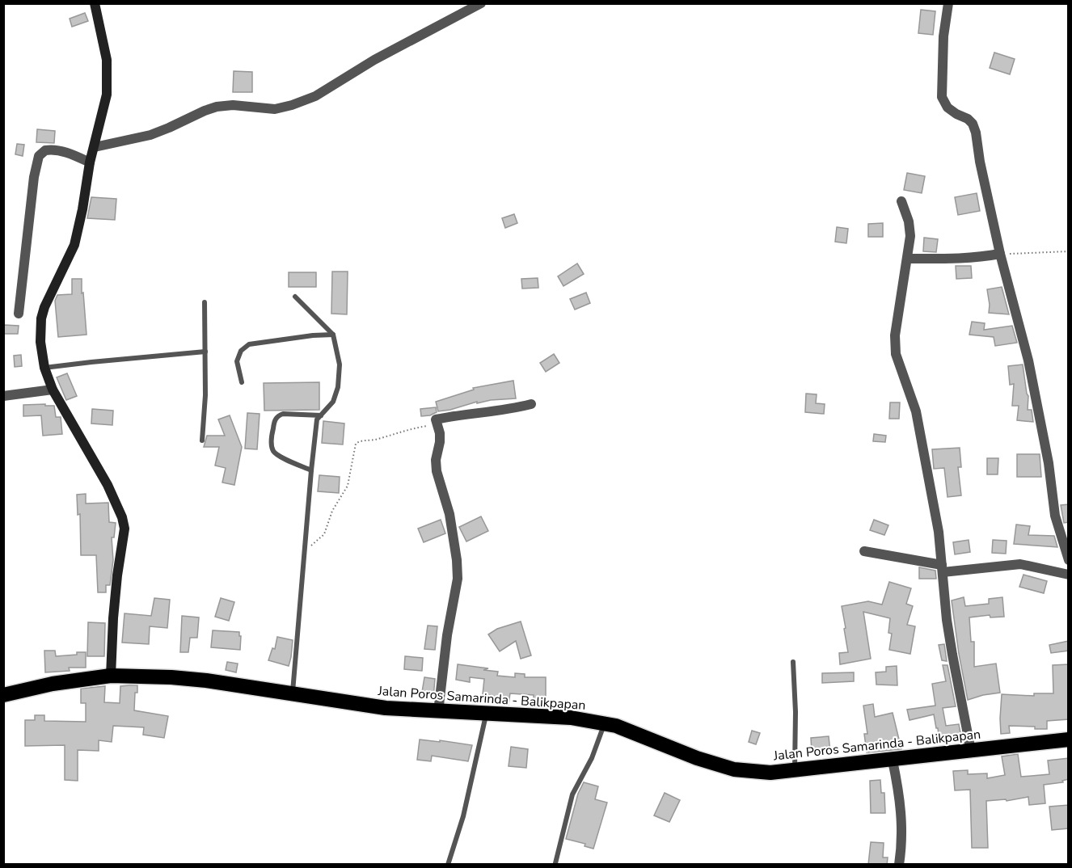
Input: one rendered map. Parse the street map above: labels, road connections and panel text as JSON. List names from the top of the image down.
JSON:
{
  "streets": {
    "highway": ["Jalan Poros Samarinda - Balikpapan"]
  }
}
